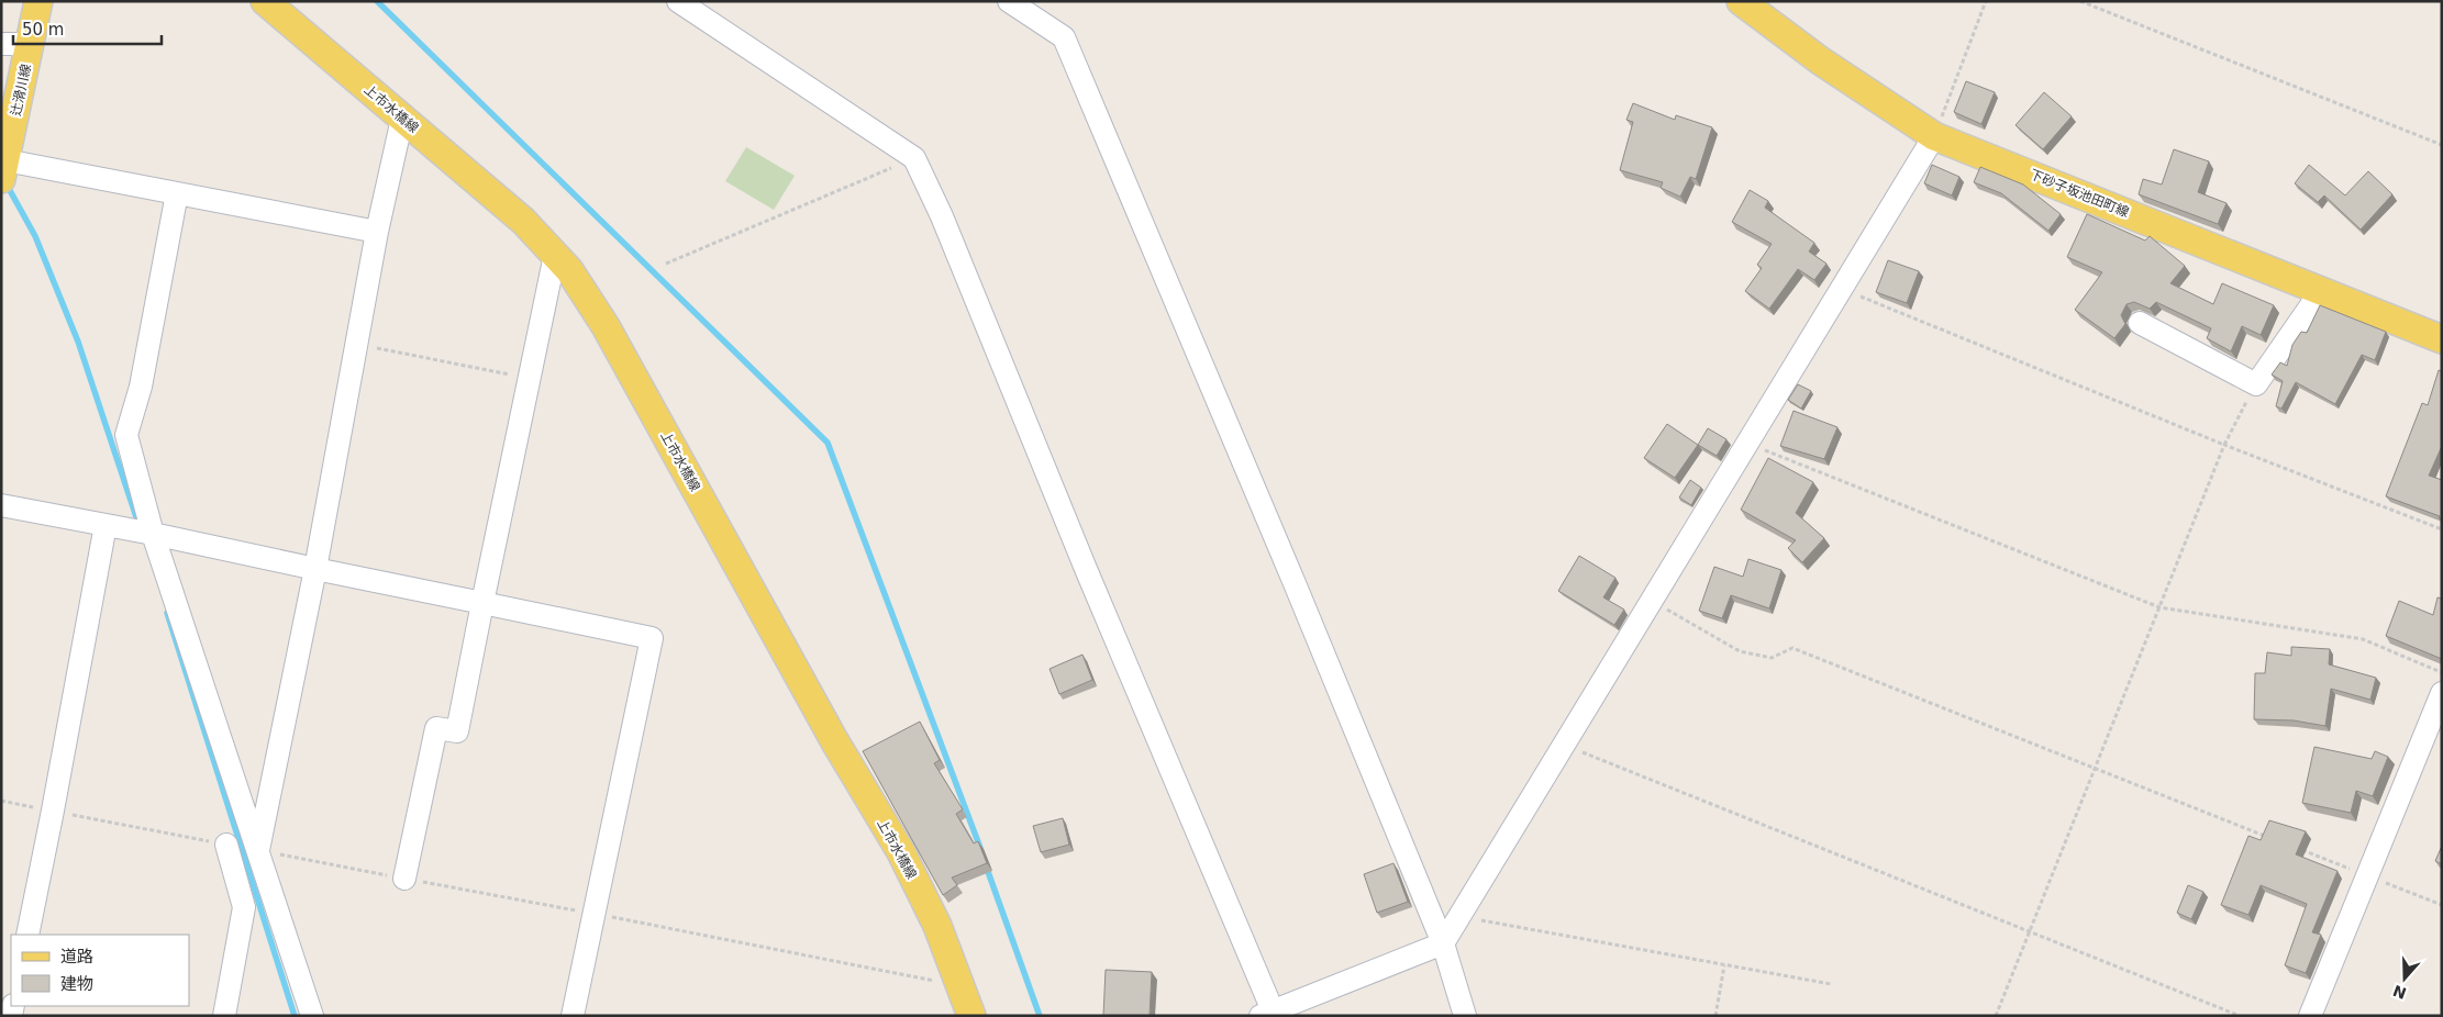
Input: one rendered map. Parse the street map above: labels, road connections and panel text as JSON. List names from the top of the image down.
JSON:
{
  "streets": {
    "main road": ["辻滑川線", "上市水橋線", "下砂子坂池田町線"]
  },
  "legend": ["道路", "建物"],
  "scale_bar": "50 m",
  "north": "bottom"
}
